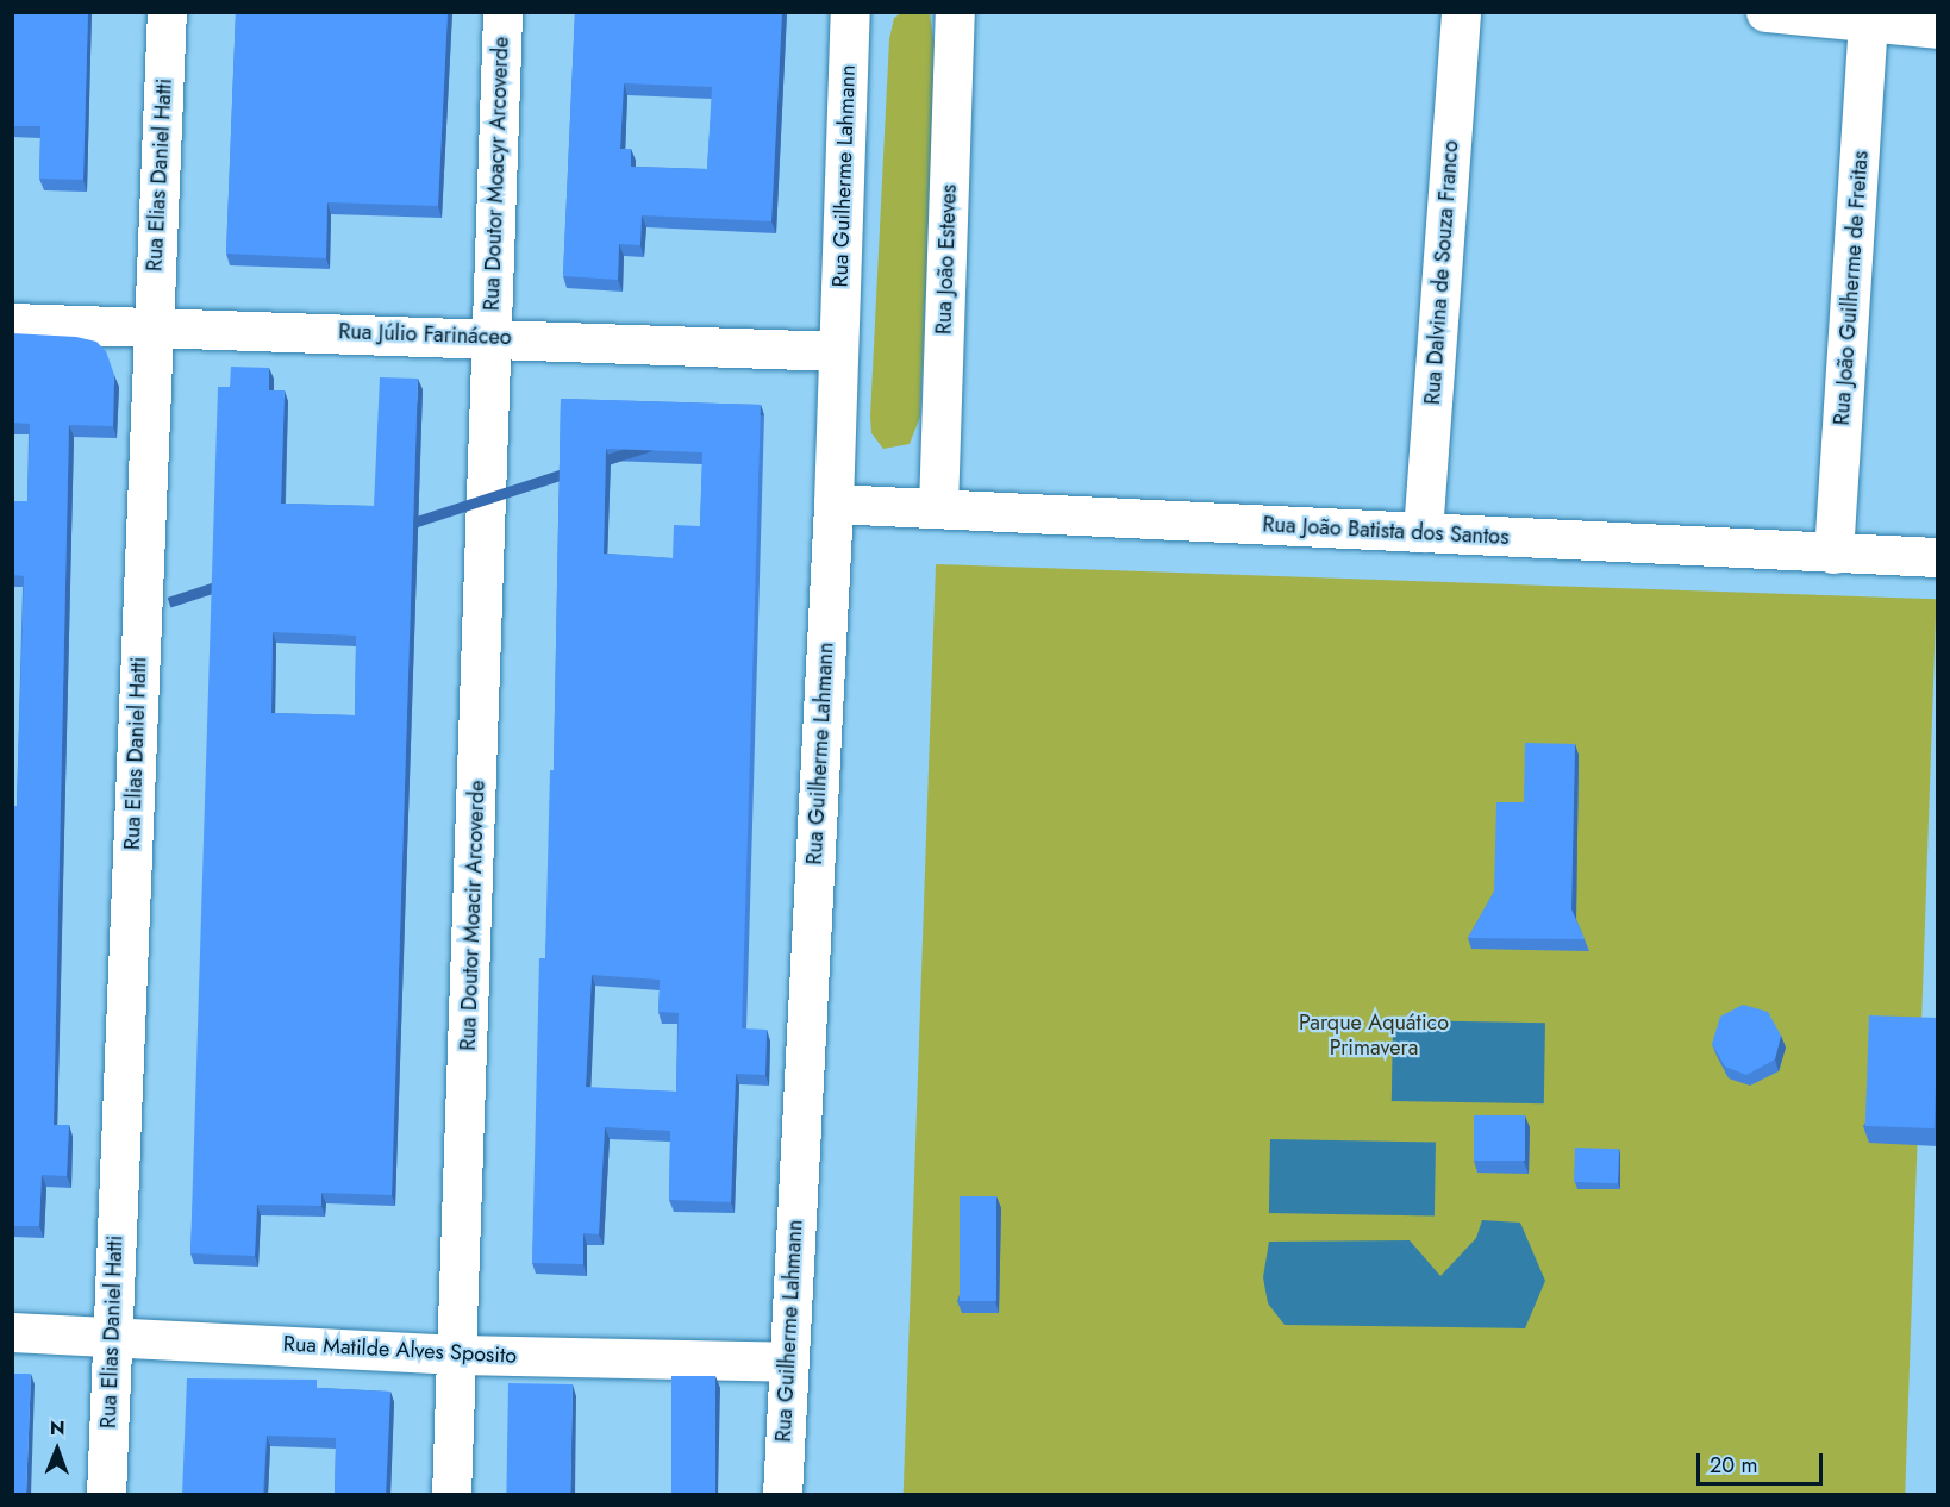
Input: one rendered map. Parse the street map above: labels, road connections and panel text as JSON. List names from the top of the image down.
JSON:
{
  "streets": {
    "street": [
      "Rua Doutor Moacyr Arcoverde",
      "Rua Elias Daniel Hatti",
      "Rua Guilherme Lahmann",
      "Rua João Esteves",
      "Rua Dalvina de Souza Franco",
      "Rua João Guilherme de Freitas",
      "Rua Júlio Farináceo",
      "Rua João Batista dos Santos",
      "Rua Doutor Moacir Arcoverde",
      "Rua Matilde Alves Sposito"
    ]
  },
  "crossings": [
    ["Rua Doutor Moacyr Arcoverde", "Rua Júlio Farináceo"],
    ["Rua Doutor Moacyr Arcoverde", "Rua Doutor Moacir Arcoverde"],
    ["Rua Elias Daniel Hatti", "Rua Júlio Farináceo"],
    ["Rua Elias Daniel Hatti", "Rua Matilde Alves Sposito"],
    ["Rua Guilherme Lahmann", "Rua Júlio Farináceo"],
    ["Rua Guilherme Lahmann", "Rua João Batista dos Santos"],
    ["Rua Guilherme Lahmann", "Rua Matilde Alves Sposito"],
    ["Rua João Esteves", "Rua João Batista dos Santos"],
    ["Rua Dalvina de Souza Franco", "Rua João Batista dos Santos"],
    ["Rua João Guilherme de Freitas", "Rua João Batista dos Santos"],
    ["Rua Júlio Farináceo", "Rua Doutor Moacir Arcoverde"],
    ["Rua Doutor Moacir Arcoverde", "Rua Matilde Alves Sposito"]
  ],
  "parks": ["Parque Aquático Primavera"],
  "scale_bar": "20 m",
  "north": "top"
}
